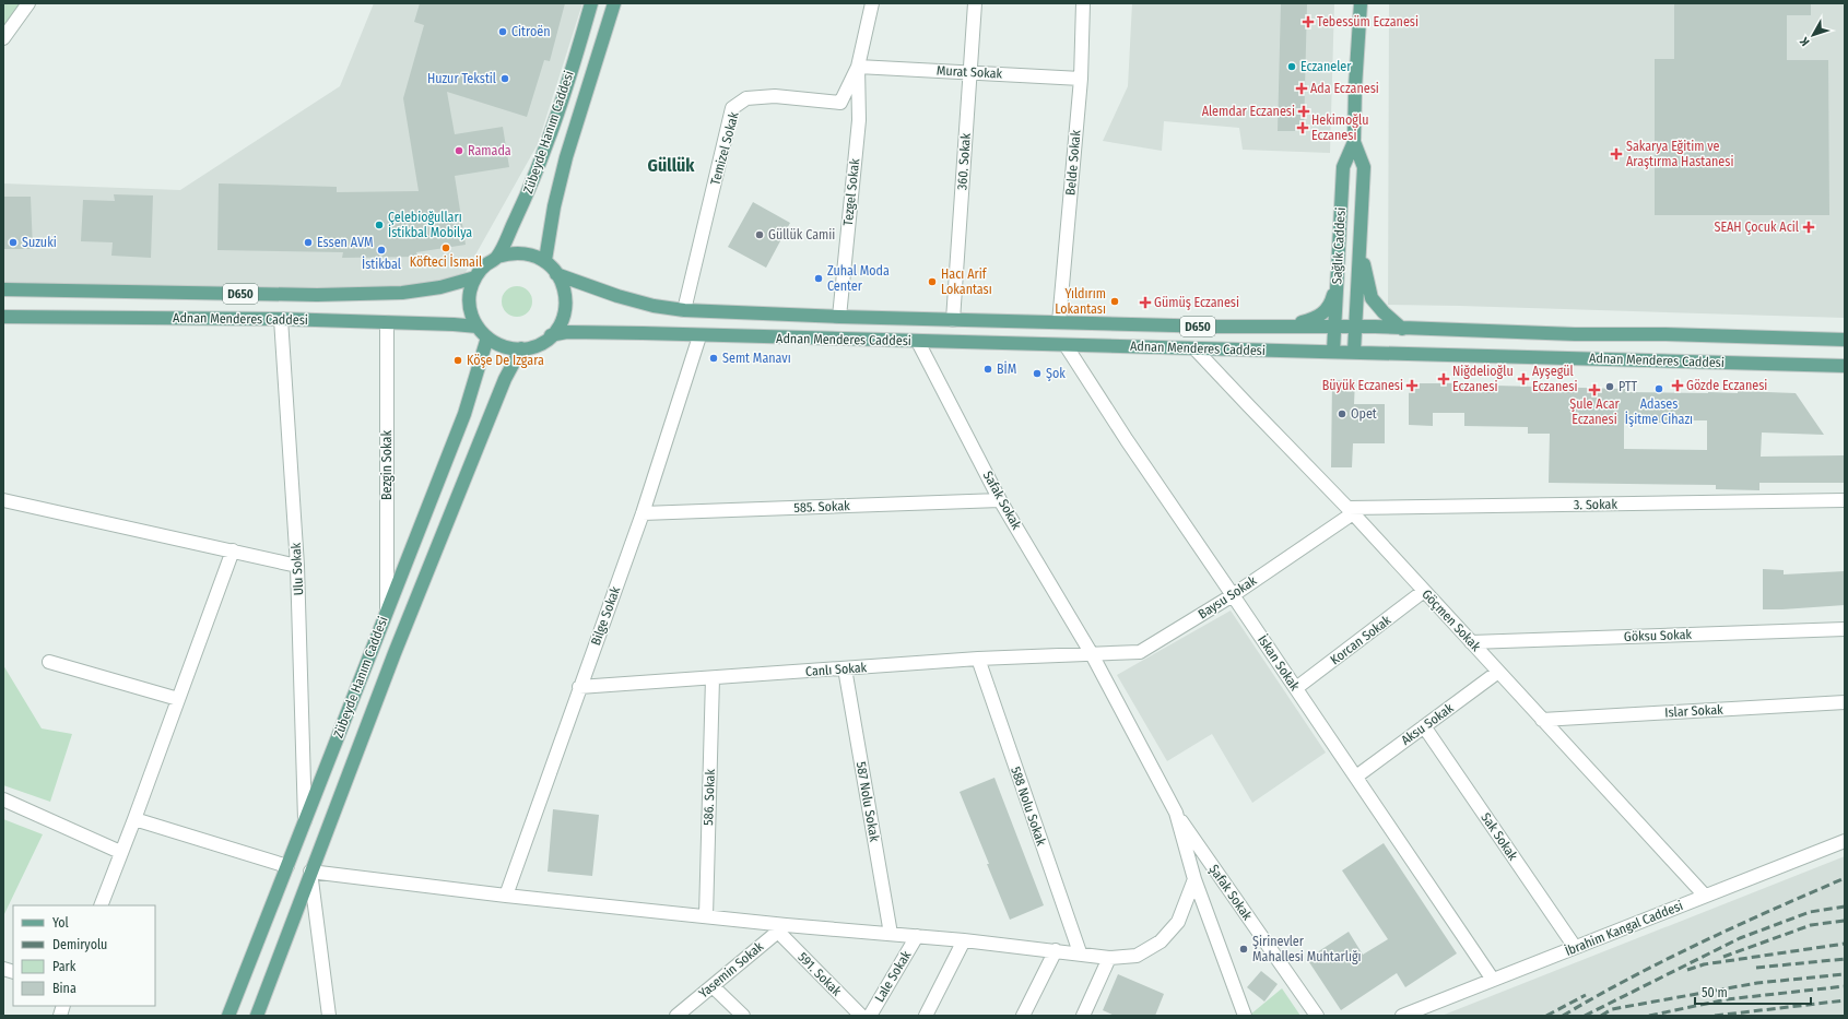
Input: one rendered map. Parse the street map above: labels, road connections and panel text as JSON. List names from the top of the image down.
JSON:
{
  "streets": {
    "main road": [
      "Zübeyde Hanım Caddesi",
      "Sağlık Caddesi",
      "D650",
      "Adnan Menderes Caddesi"
    ],
    "street": [
      "Murat Sokak",
      "Temizel Sokak",
      "360. Sokak",
      "Belde Sokak",
      "Tezgel Sokak",
      "Bezgin Sokak",
      "Safak Sokak",
      "3. Sokak",
      "585. Sokak",
      "Ulu Sokak",
      "Baysu Sokak",
      "Bilge Sokak",
      "Göçmen Sokak",
      "Göksu Sokak",
      "Korcan Sokak",
      "İskan Sokak",
      "Canlı Sokak",
      "Islar Sokak",
      "Aksu Sokak",
      "586. Sokak",
      "587 Nolu Sokak",
      "588 Nolu Sokak",
      "Sak Sokak",
      "Şafak Sokak",
      "İbrahim Kangal Caddesi",
      "Yasemin Sokak",
      "591. Sokak",
      "Lale Sokak"
    ]
  },
  "crossings": [
    ["Murat Sokak", "Temizel Sokak"],
    ["Murat Sokak", "360. Sokak"],
    ["Murat Sokak", "Belde Sokak"],
    ["Murat Sokak", "Tezgel Sokak"],
    ["Zübeyde Hanım Caddesi", "Adnan Menderes Caddesi"],
    ["Zübeyde Hanım Caddesi", "Bezgin Sokak"],
    ["Zübeyde Hanım Caddesi", "Ulu Sokak"],
    ["Temizel Sokak", "Tezgel Sokak"],
    ["Temizel Sokak", "Adnan Menderes Caddesi"],
    ["360. Sokak", "Adnan Menderes Caddesi"],
    ["Belde Sokak", "Adnan Menderes Caddesi"],
    ["Tezgel Sokak", "Adnan Menderes Caddesi"],
    ["Sağlık Caddesi", "Adnan Menderes Caddesi"],
    ["Adnan Menderes Caddesi", "Bezgin Sokak"],
    ["Adnan Menderes Caddesi", "Safak Sokak"],
    ["Adnan Menderes Caddesi", "Ulu Sokak"],
    ["Adnan Menderes Caddesi", "Bilge Sokak"],
    ["Adnan Menderes Caddesi", "Göçmen Sokak"],
    ["Adnan Menderes Caddesi", "İskan Sokak"],
    ["Safak Sokak", "585. Sokak"],
    ["Safak Sokak", "Baysu Sokak"],
    ["Safak Sokak", "Canlı Sokak"],
    ["Safak Sokak", "Şafak Sokak"],
    ["3. Sokak", "Baysu Sokak"],
    ["3. Sokak", "Göçmen Sokak"],
    ["585. Sokak", "Bilge Sokak"],
    ["Baysu Sokak", "Göçmen Sokak"],
    ["Baysu Sokak", "İskan Sokak"],
    ["Baysu Sokak", "Canlı Sokak"],
    ["Baysu Sokak", "Şafak Sokak"],
    ["Bilge Sokak", "Canlı Sokak"],
    ["Göçmen Sokak", "Göksu Sokak"],
    ["Göçmen Sokak", "Korcan Sokak"],
    ["Göçmen Sokak", "Islar Sokak"],
    ["Göçmen Sokak", "Aksu Sokak"],
    ["Göçmen Sokak", "İbrahim Kangal Caddesi"],
    ["Korcan Sokak", "İskan Sokak"],
    ["İskan Sokak", "Aksu Sokak"],
    ["İskan Sokak", "İbrahim Kangal Caddesi"],
    ["Canlı Sokak", "586. Sokak"],
    ["Canlı Sokak", "587 Nolu Sokak"],
    ["Canlı Sokak", "588 Nolu Sokak"],
    ["Canlı Sokak", "Şafak Sokak"],
    ["Aksu Sokak", "Sak Sokak"],
    ["Sak Sokak", "İbrahim Kangal Caddesi"],
    ["Yasemin Sokak", "591. Sokak"]
  ],
  "districts": ["Güllük"],
  "places": {
    "health": [
      "Tebessüm Eczanesi",
      "Ada Eczanesi",
      "Alemdar Eczanesi",
      "Hekimoğlu Eczanesi",
      "Sakarya Eğitim ve Araştırma Hastanesi",
      "SEAH Çocuk Acil",
      "Gümüş Eczanesi",
      "Niğdelioğlu Eczanesi",
      "Ayşegül Eczanesi",
      "Büyük Eczanesi",
      "Gözde Eczanesi",
      "Şule Acar Eczanesi"
    ],
    "other": [
      "Citroën",
      "Eczaneler",
      "Huzur Tekstil",
      "Ramada",
      "Çelebioğulları İstikbal Mobilya",
      "Güllük Camii",
      "Suzuki",
      "Essen AVM",
      "Köfteci İsmail",
      "İstikbal",
      "Zuhal Moda Center",
      "Hacı Arif Lokantası",
      "Yıldırım Lokantası",
      "Semt Manavı",
      "Köşe De Izgara",
      "BİM",
      "Şok",
      "PTT",
      "Adases İşitme Cihazı",
      "Opet",
      "Şirinevler Mahallesi Muhtarlığı"
    ]
  },
  "legend": [
    "Yol",
    "Demiryolu",
    "Park",
    "Bina"
  ],
  "scale_bar": "50 m",
  "north": "bottom left"
}
